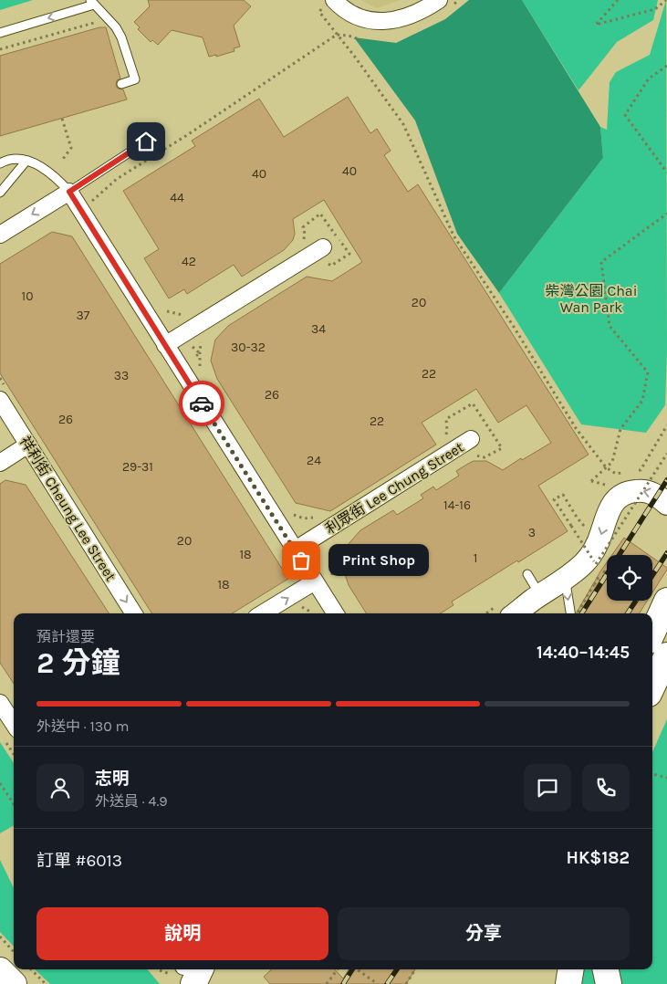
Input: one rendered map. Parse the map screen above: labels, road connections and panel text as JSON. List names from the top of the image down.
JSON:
{
  "streets": {
    "street": ["利眾街 Lee Chung Street", "祥利街 Cheung Lee Street"]
  },
  "one_way": ["祥利街 Cheung Lee Street"],
  "parks": ["柴灣公園 Chai Wan Park"],
  "places": ["Print Shop"],
  "house_numbers": [
    "40",
    "40",
    "44",
    "42",
    "10",
    "20",
    "37",
    "34",
    "30-32",
    "22",
    "33",
    "26",
    "26",
    "22",
    "24",
    "29-31",
    "14-16",
    "3",
    "20",
    "18",
    "1",
    "18"
  ],
  "page": {
    "bubble": "Print Shop",
    "heading": ["2 分鐘", "預計還要", "14:40–14:45"],
    "panel": [
      "志明",
      "外送員 · 4.9",
      "訂單 #6013",
      "HK$182"
    ],
    "bar": "外送中 · 130 m",
    "buttons": ["說明", "分享"]
  }
}
